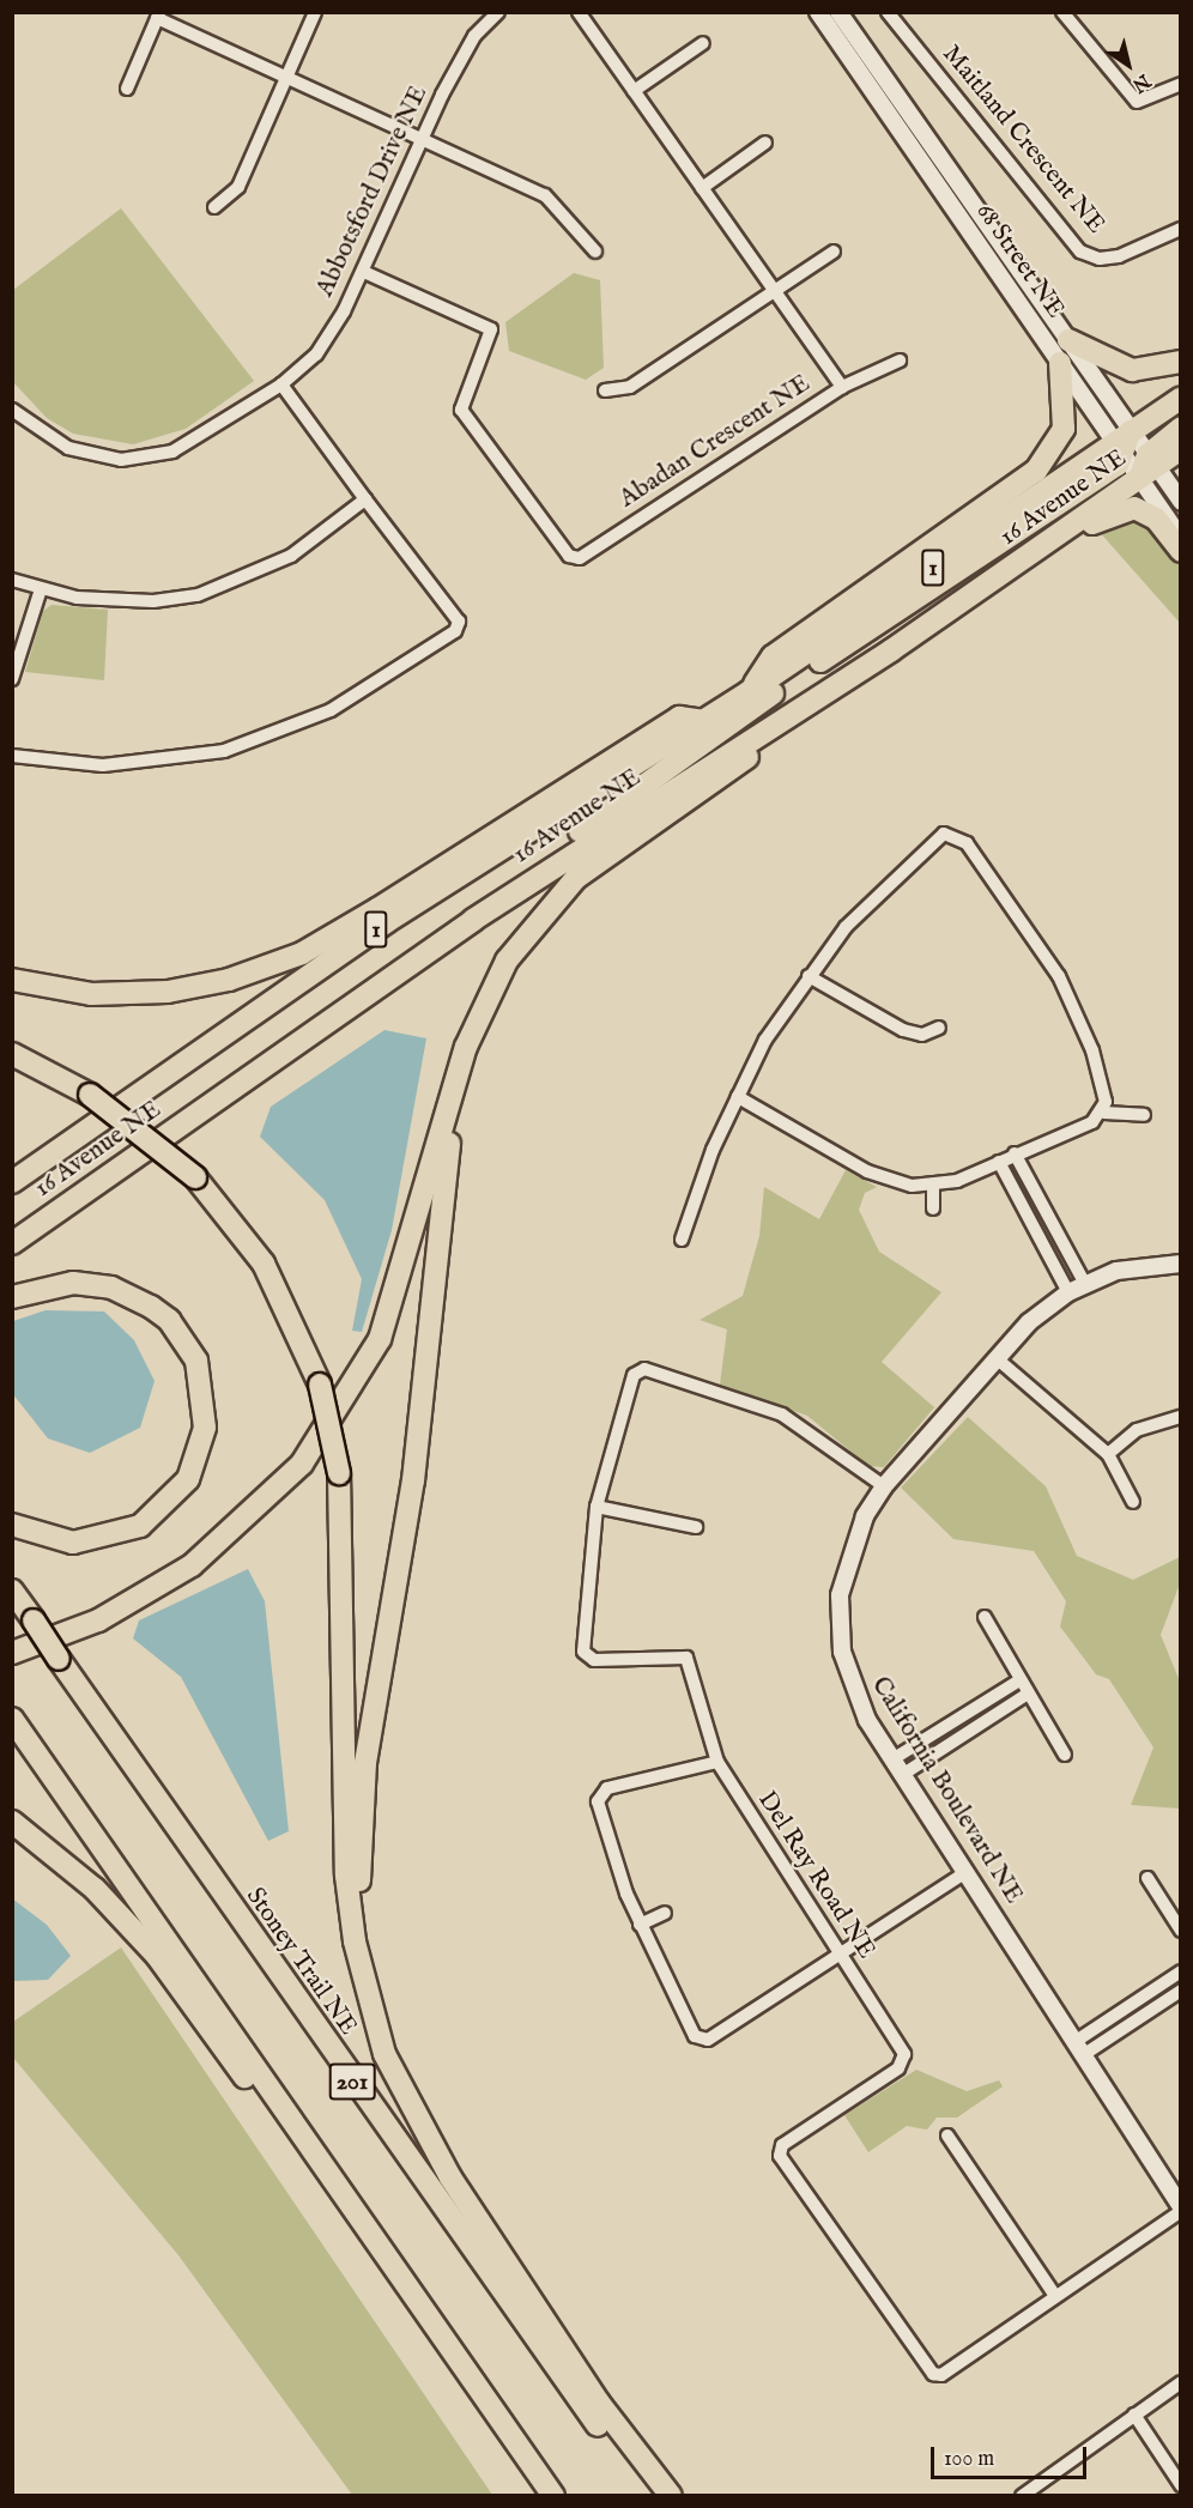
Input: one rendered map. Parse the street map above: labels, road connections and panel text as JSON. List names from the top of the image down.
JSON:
{
  "streets": {
    "highway": [
      "16 Avenue NE",
      "1",
      "Stoney Trail NE",
      "201"
    ],
    "main road": ["68 Street NE", "California Boulevard NE"],
    "street": [
      "Maitland Crescent NE",
      "Abbotsford Drive NE",
      "Abadan Crescent NE",
      "Del Ray Road NE"
    ]
  },
  "crossings": [
    ["Abbotsford Drive NE", "Abadan Crescent NE"],
    ["68 Street NE", "16 Avenue NE"],
    ["California Boulevard NE", "Del Ray Road NE"]
  ],
  "scale_bar": "100 m",
  "north": "bottom right"
}
